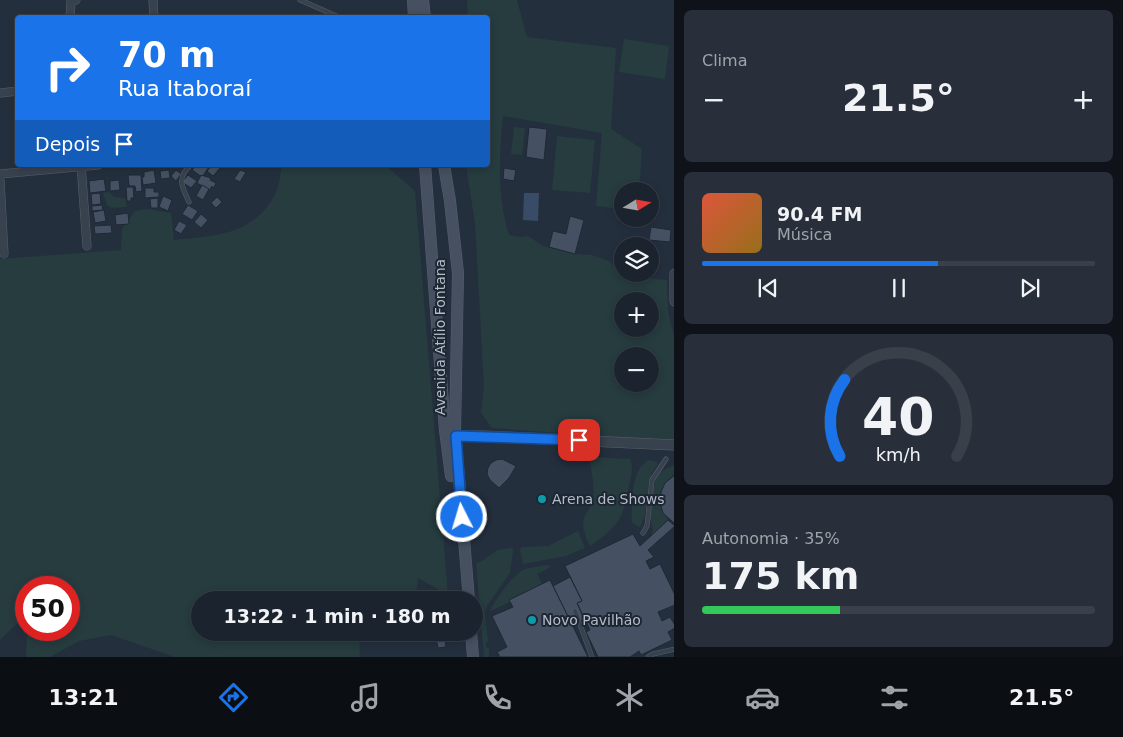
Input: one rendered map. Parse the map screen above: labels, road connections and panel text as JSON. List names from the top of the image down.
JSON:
{
  "streets": {
    "main road": ["Avenida Atílio Fontana"]
  },
  "places": ["Arena de Shows", "Novo Pavilhão"],
  "north": "right",
  "page": {
    "tile": [
      "Clima",
      ["Autonomia · 35%", "175 km"]
    ],
    "turn": ["70 m", "Rua Itaboraí"],
    "heat": ["−", "21.5°", "+"],
    "then": "Depois",
    "map_buttons": ["+", "−"],
    "song": ["90.4 FM", "Música"],
    "limit": "50",
    "trip": "13:22 · 1 min · 180 m",
    "tabs": ["13:21", "21.5°"],
    "gauge": ["40", "km/h"]
  }
}
